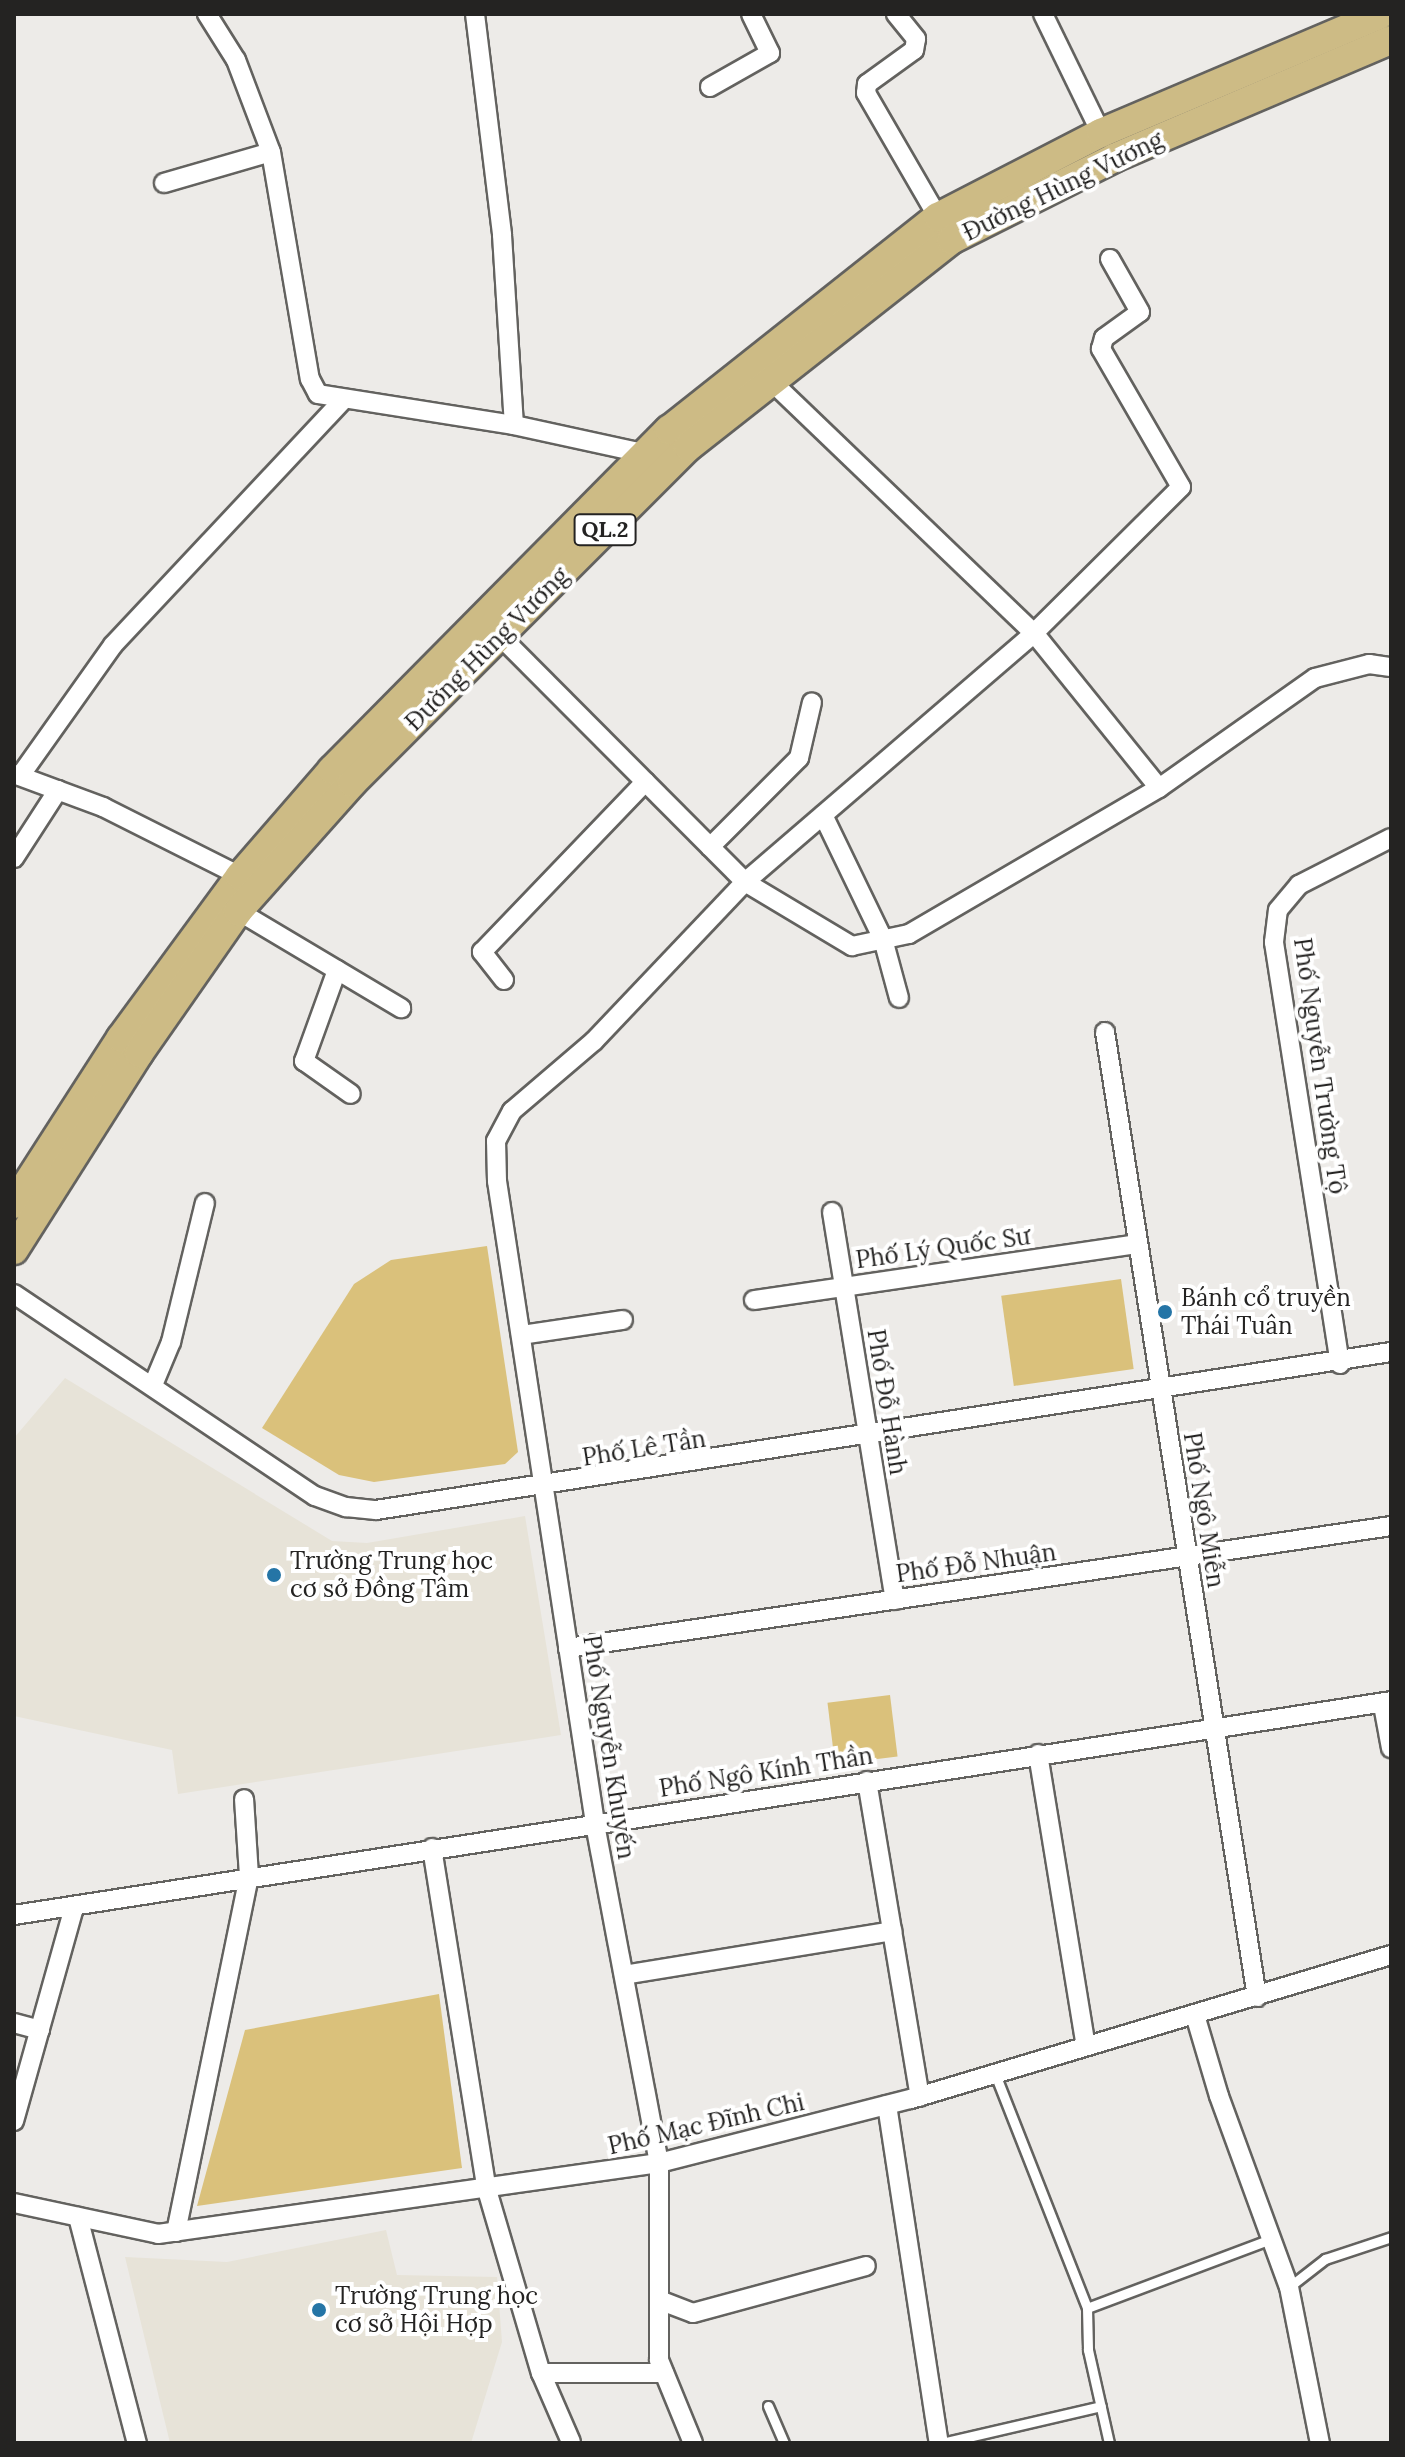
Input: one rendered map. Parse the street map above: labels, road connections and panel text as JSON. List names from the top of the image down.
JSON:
{
  "streets": {
    "main road": ["Đường Hùng Vương", "QL.2"],
    "street": [
      "Phố Nguyễn Trường Tộ",
      "Phố Lý Quốc Sư",
      "Phố Đỗ Hành",
      "Phố Lê Tần",
      "Phố Ngô Miễn",
      "Phố Đỗ Nhuận",
      "Phố Nguyễn Khuyến",
      "Phố Ngô Kính Thần",
      "Phố Mạc Đĩnh Chi"
    ]
  },
  "crossings": [
    ["Phố Nguyễn Trường Tộ", "Phố Lê Tần"],
    ["Phố Lý Quốc Sư", "Phố Đỗ Hành"],
    ["Phố Lý Quốc Sư", "Phố Ngô Miễn"],
    ["Phố Đỗ Hành", "Phố Lê Tần"],
    ["Phố Đỗ Hành", "Phố Đỗ Nhuận"],
    ["Phố Lê Tần", "Phố Ngô Miễn"],
    ["Phố Lê Tần", "Phố Nguyễn Khuyến"],
    ["Phố Ngô Miễn", "Phố Đỗ Nhuận"],
    ["Phố Ngô Miễn", "Phố Ngô Kính Thần"],
    ["Phố Ngô Miễn", "Phố Mạc Đĩnh Chi"],
    ["Phố Đỗ Nhuận", "Phố Nguyễn Khuyến"],
    ["Phố Nguyễn Khuyến", "Phố Ngô Kính Thần"],
    ["Phố Nguyễn Khuyến", "Phố Mạc Đĩnh Chi"]
  ],
  "places": ["Bánh cổ truyền Thái Tuân", "Trường Trung học cơ sở Đồng Tâm", "Trường Trung học cơ sở Hội Hợp"]
}
